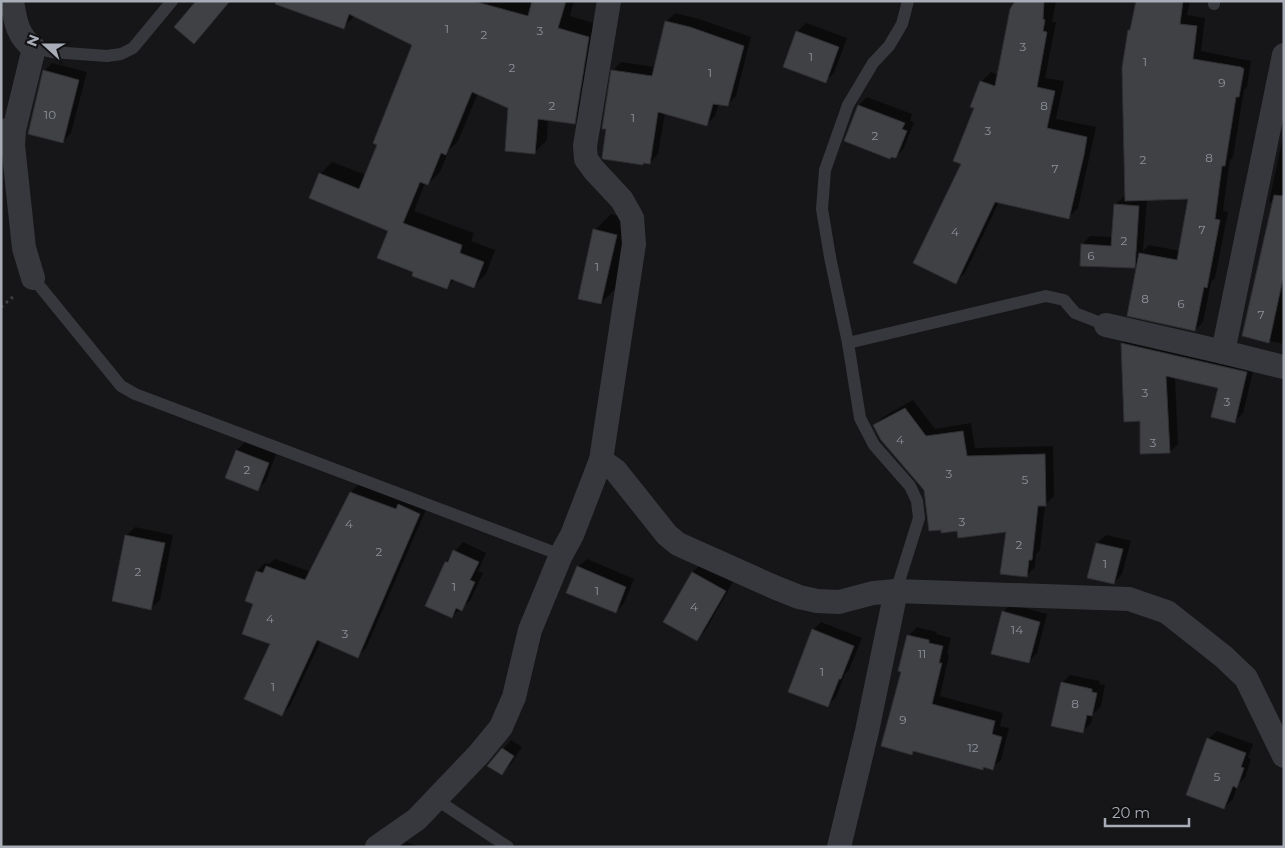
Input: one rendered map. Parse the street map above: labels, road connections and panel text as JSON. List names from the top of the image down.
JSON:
{
  "house_numbers": [
    "1",
    "3",
    "2",
    "3",
    "1",
    "1",
    "2",
    "1",
    "9",
    "2",
    "8",
    "10",
    "1",
    "3",
    "2",
    "8",
    "2",
    "7",
    "7",
    "4",
    "2",
    "6",
    "1",
    "8",
    "6",
    "7",
    "3",
    "3",
    "4",
    "3",
    "2",
    "3",
    "5",
    "3",
    "4",
    "2",
    "2",
    "1",
    "2",
    "1",
    "1",
    "4",
    "4",
    "14",
    "3",
    "11",
    "1",
    "1",
    "8",
    "9",
    "12",
    "5"
  ],
  "scale_bar": "20 m",
  "north": "left"
}
